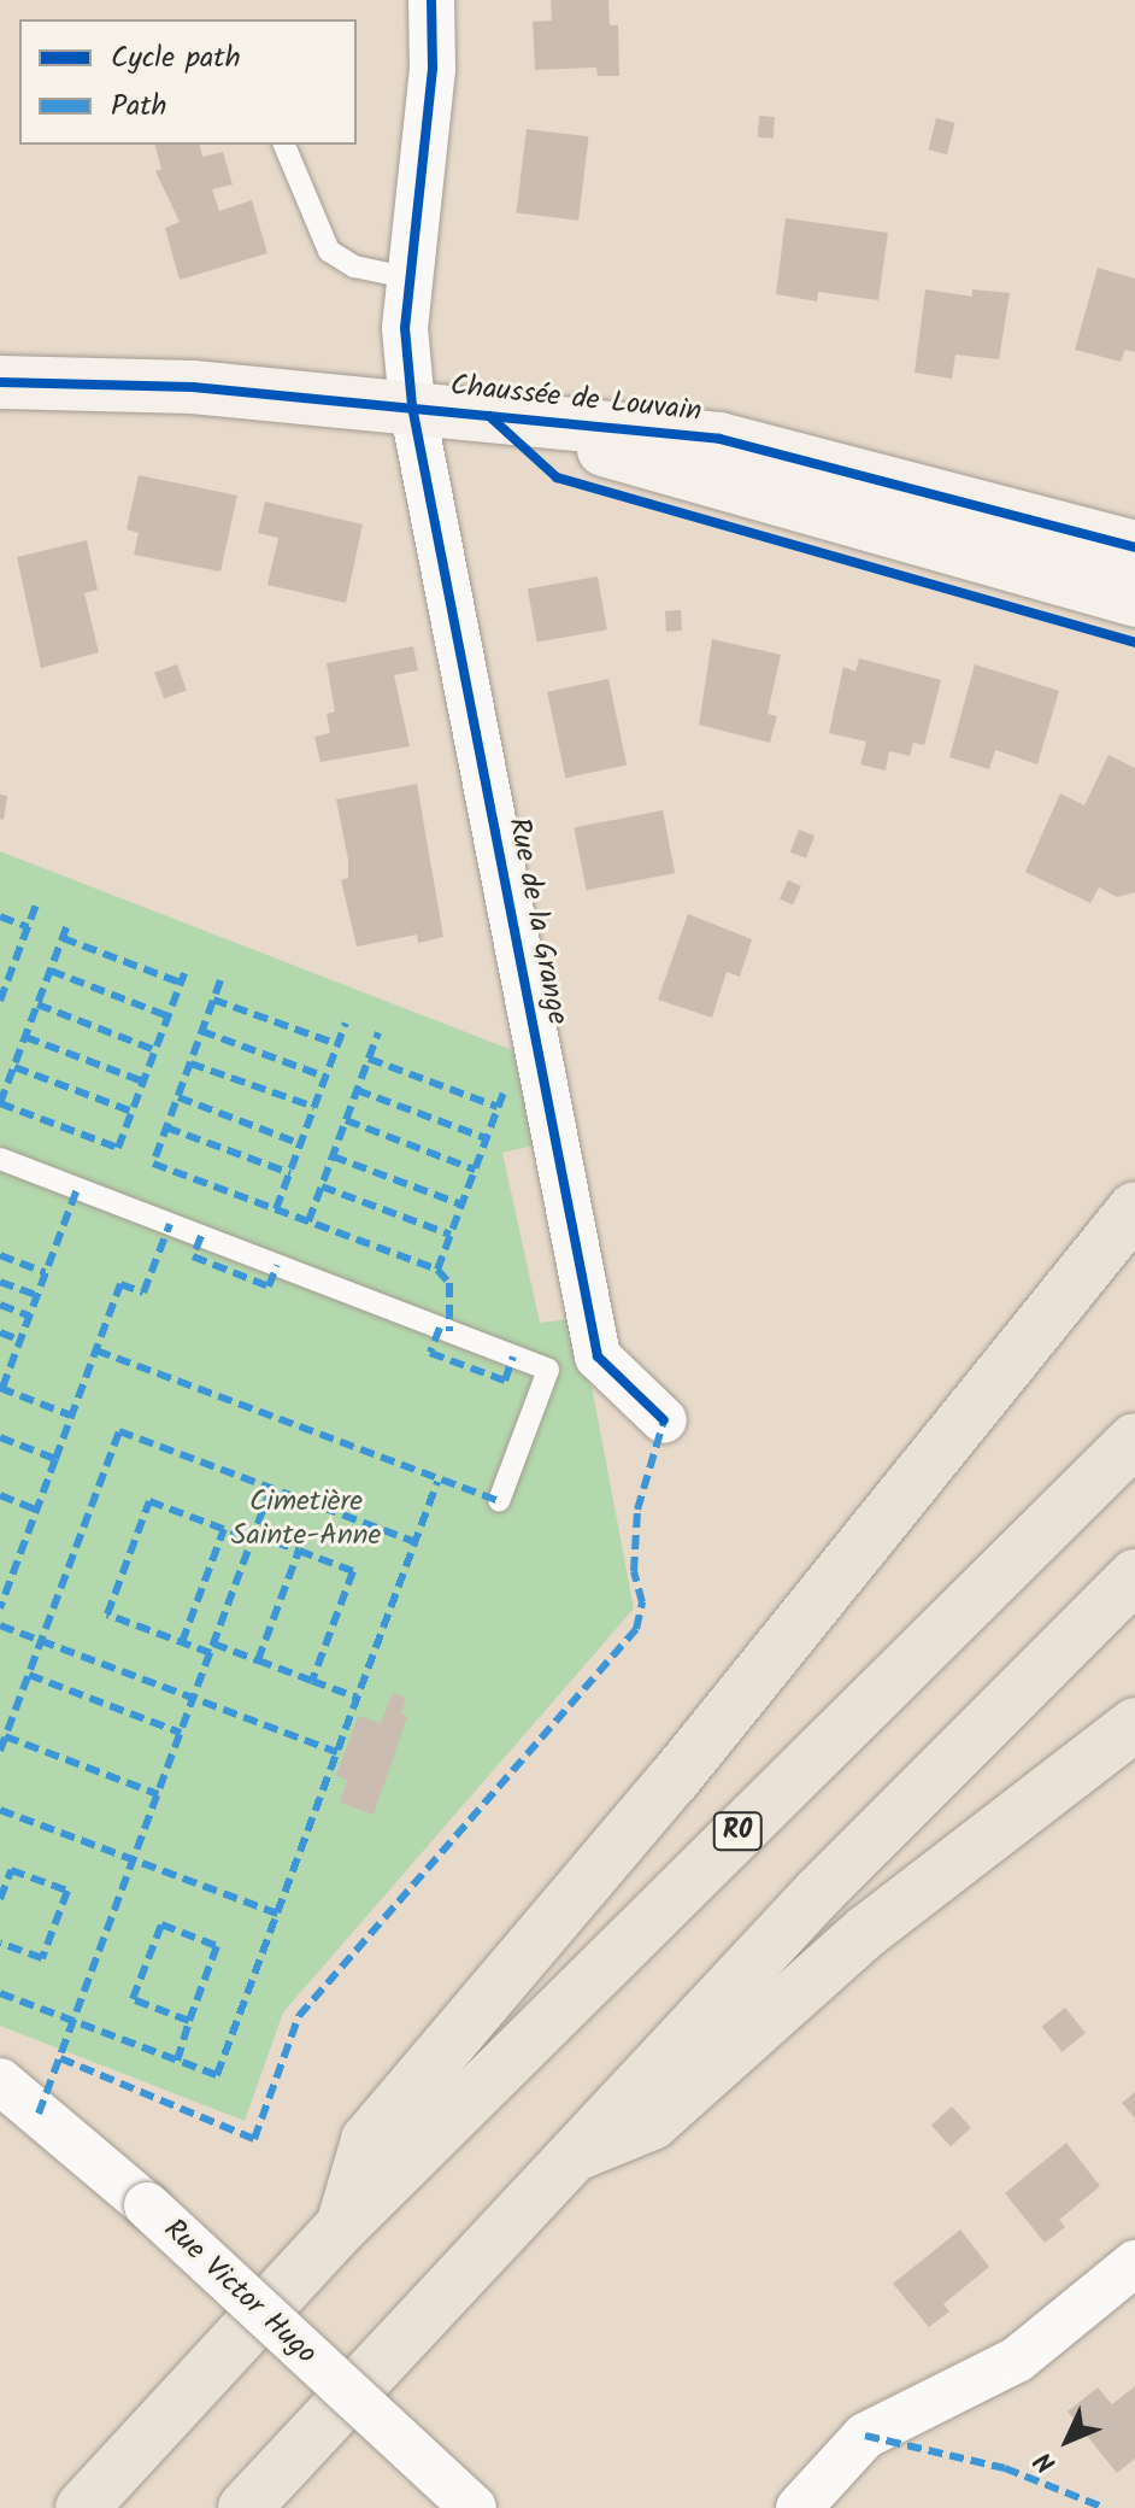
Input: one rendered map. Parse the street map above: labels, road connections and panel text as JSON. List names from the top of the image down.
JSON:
{
  "streets": {
    "highway": ["R0"],
    "main road": ["Chaussée de Louvain"],
    "street": ["Rue de la Grange", "Rue Victor Hugo"]
  },
  "crossings": [
    ["Chaussée de Louvain", "Rue de la Grange"]
  ],
  "parks": ["Cimetière Sainte-Anne"],
  "legend": ["Cycle path", "Path"],
  "north": "bottom left"
}
